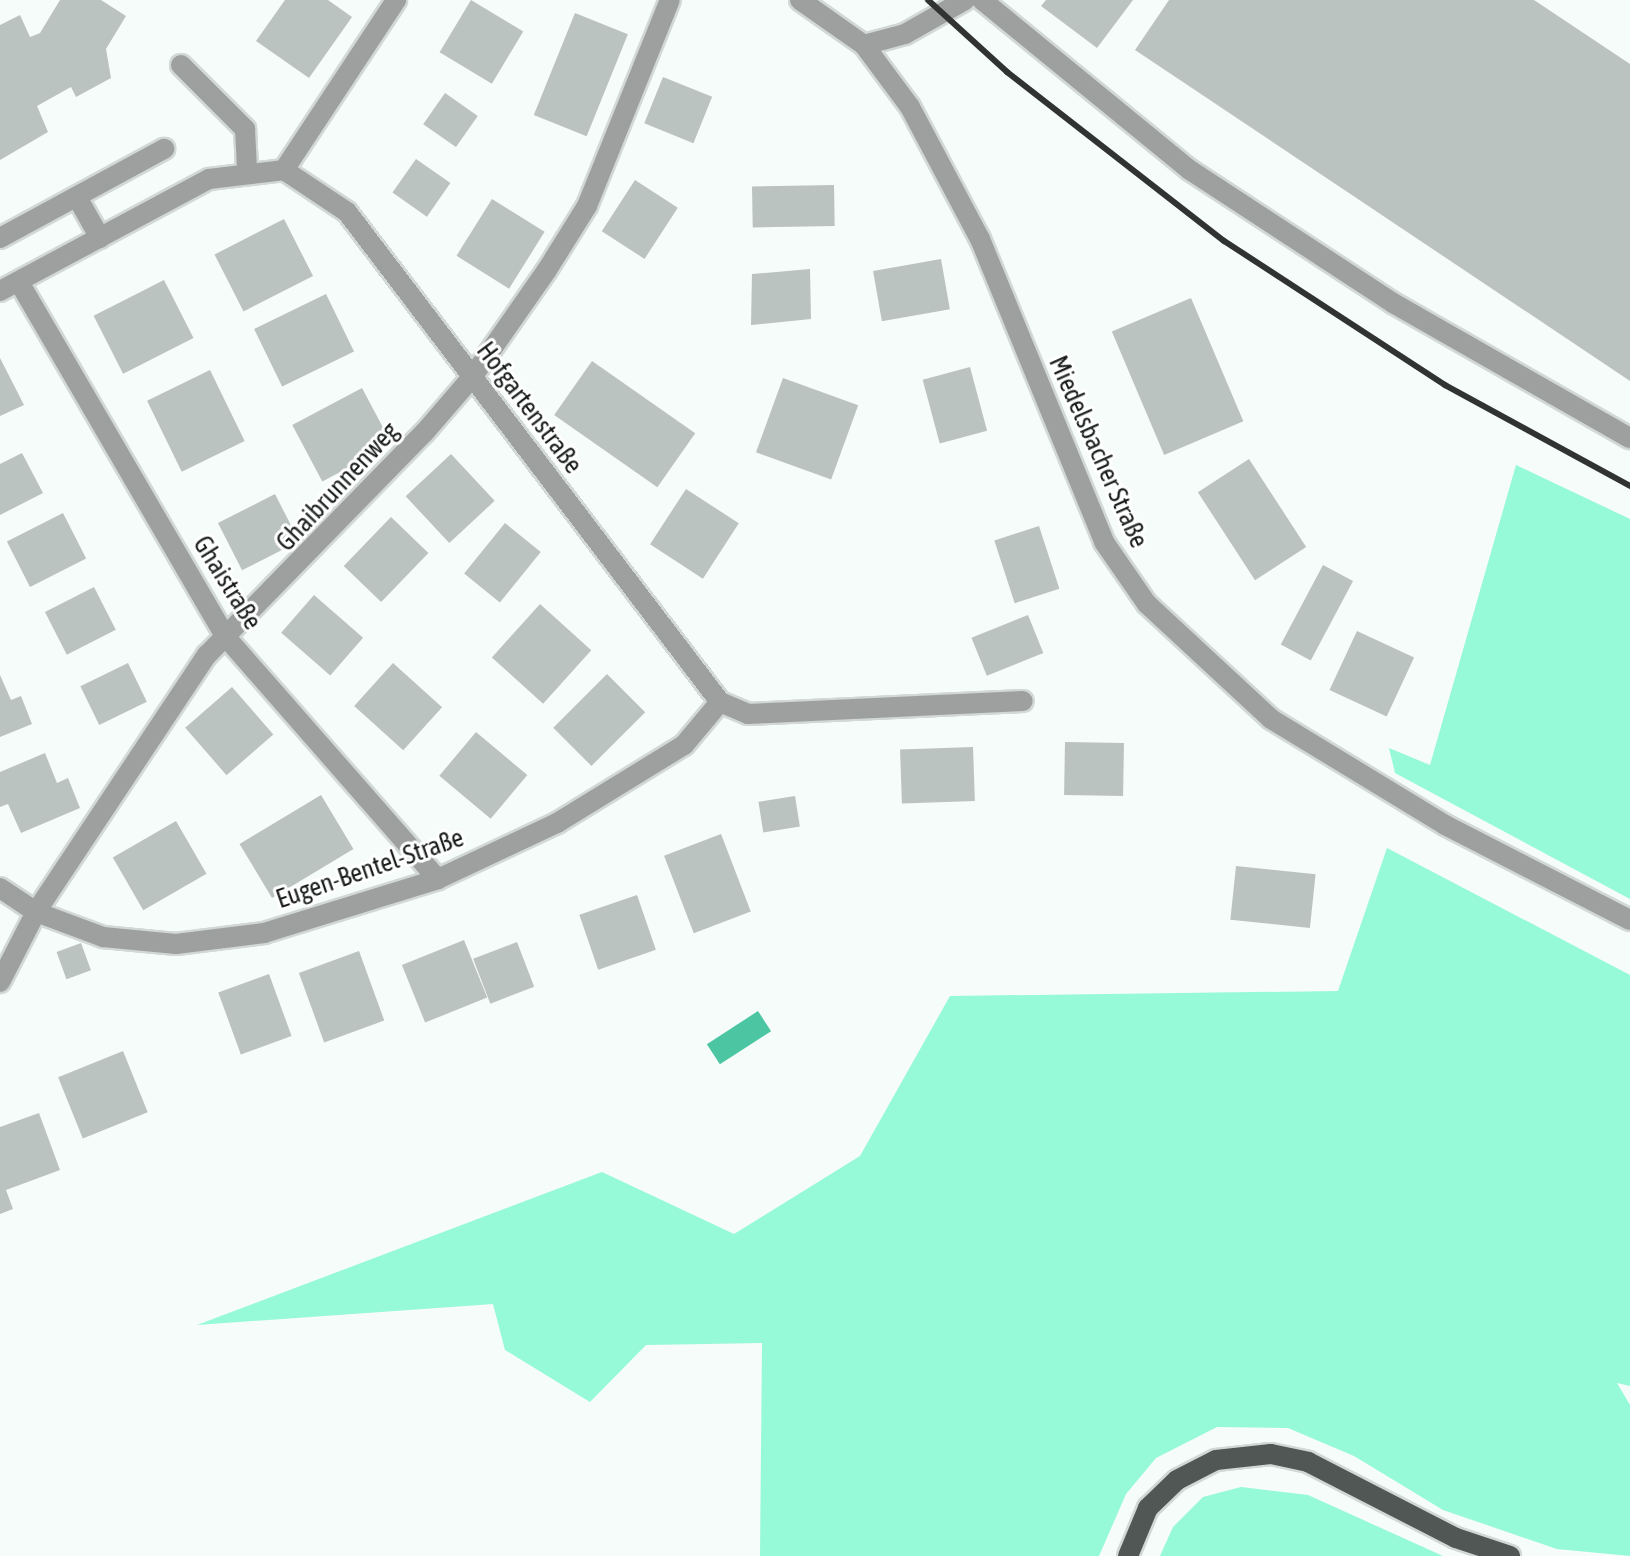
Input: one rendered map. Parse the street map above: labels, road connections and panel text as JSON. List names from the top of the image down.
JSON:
{
  "streets": {
    "street": [
      "Hofgartenstraße",
      "Miedelsbacher Straße",
      "Ghaibrunnenweg",
      "Ghaistraße",
      "Eugen-Bentel-Straße"
    ]
  },
  "crossings": [
    ["Hofgartenstraße", "Ghaibrunnenweg"],
    ["Hofgartenstraße", "Eugen-Bentel-Straße"],
    ["Ghaibrunnenweg", "Ghaistraße"],
    ["Ghaibrunnenweg", "Eugen-Bentel-Straße"],
    ["Ghaistraße", "Eugen-Bentel-Straße"]
  ]
}
